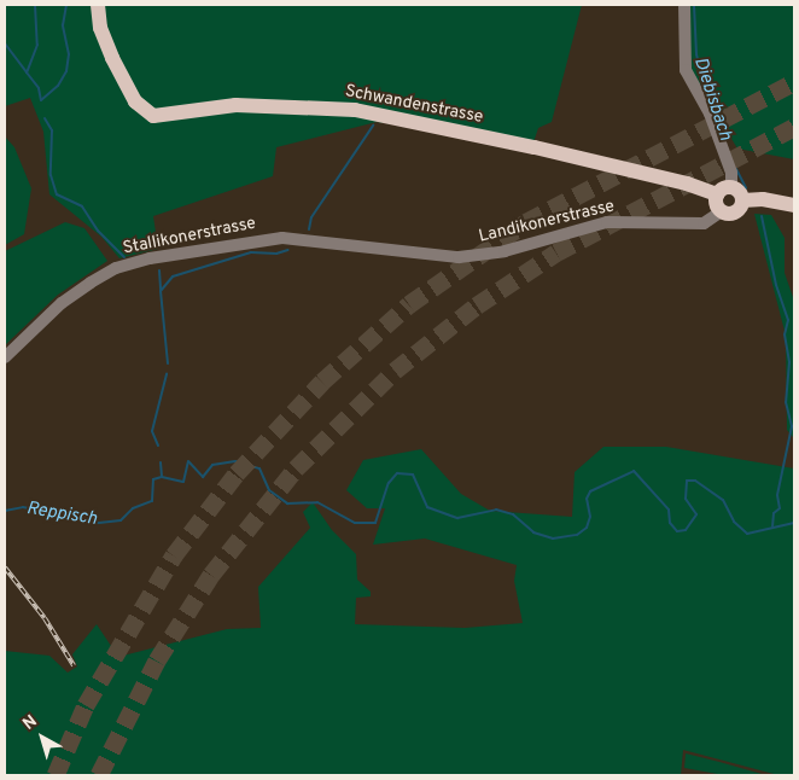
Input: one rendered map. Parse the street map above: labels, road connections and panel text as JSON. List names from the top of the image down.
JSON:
{
  "streets": {
    "main road": ["Schwandenstrasse"],
    "street": ["Landikonerstrasse", "Stallikonerstrasse"]
  },
  "crossings": [
    ["Landikonerstrasse", "Stallikonerstrasse"]
  ],
  "water": ["Diebisbach", "Reppisch"],
  "north": "top left"
}
